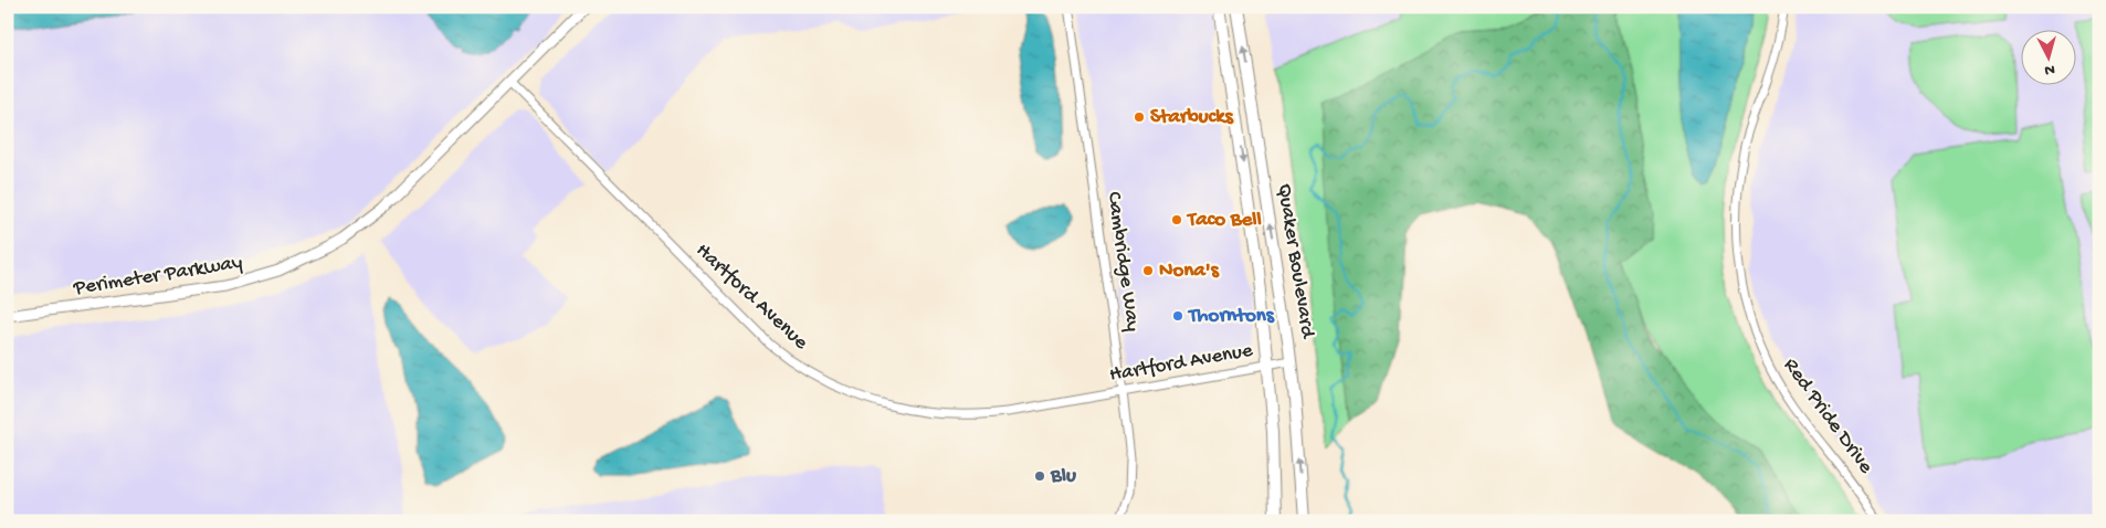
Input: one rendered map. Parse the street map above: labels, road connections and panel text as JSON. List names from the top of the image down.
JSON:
{
  "streets": {
    "main road": ["Quaker Boulevard"],
    "street": [
      "Cambridge Way",
      "Perimeter Parkway",
      "Hartford Avenue",
      "Red Pride Drive"
    ]
  },
  "crossings": [
    ["Quaker Boulevard", "Hartford Avenue"],
    ["Cambridge Way", "Hartford Avenue"],
    ["Perimeter Parkway", "Hartford Avenue"]
  ],
  "places": [
    "Starbucks",
    "Taco Bell",
    "Nona's",
    "Thorntons",
    "Blu"
  ],
  "north": "bottom"
}
